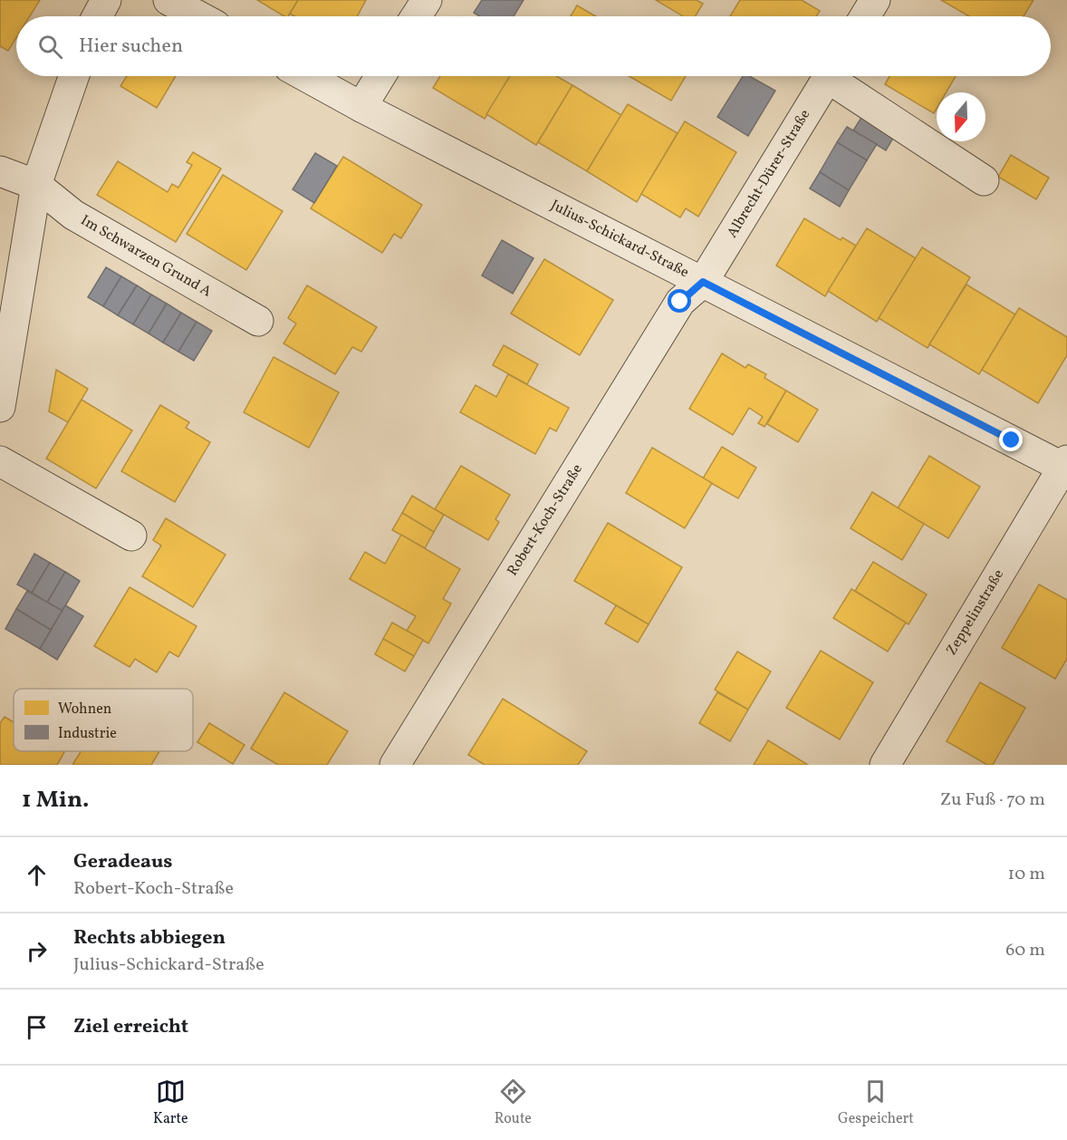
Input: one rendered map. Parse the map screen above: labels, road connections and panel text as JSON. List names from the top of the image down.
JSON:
{
  "streets": {
    "street": [
      "Albrecht-Dürer-Straße",
      "Julius-Schickard-Straße",
      "Im Schwarzen Grund A",
      "Robert-Koch-Straße",
      "Zeppelinstraße"
    ]
  },
  "crossings": [
    ["Albrecht-Dürer-Straße", "Julius-Schickard-Straße"],
    ["Albrecht-Dürer-Straße", "Robert-Koch-Straße"],
    ["Julius-Schickard-Straße", "Robert-Koch-Straße"],
    ["Julius-Schickard-Straße", "Zeppelinstraße"]
  ],
  "legend": ["Wohnen", "Industrie"],
  "north": "bottom",
  "page": {
    "search": "Hier suchen",
    "heading": ["1 Min.", "Zu Fuß · 70 m"],
    "list": [
      ["Geradeaus", "Robert-Koch-Straße", "10 m"],
      ["Rechts abbiegen", "Julius-Schickard-Straße", "60 m"],
      "Ziel erreicht"
    ],
    "nav": ["Karte", "Route", "Gespeichert"]
  }
}
